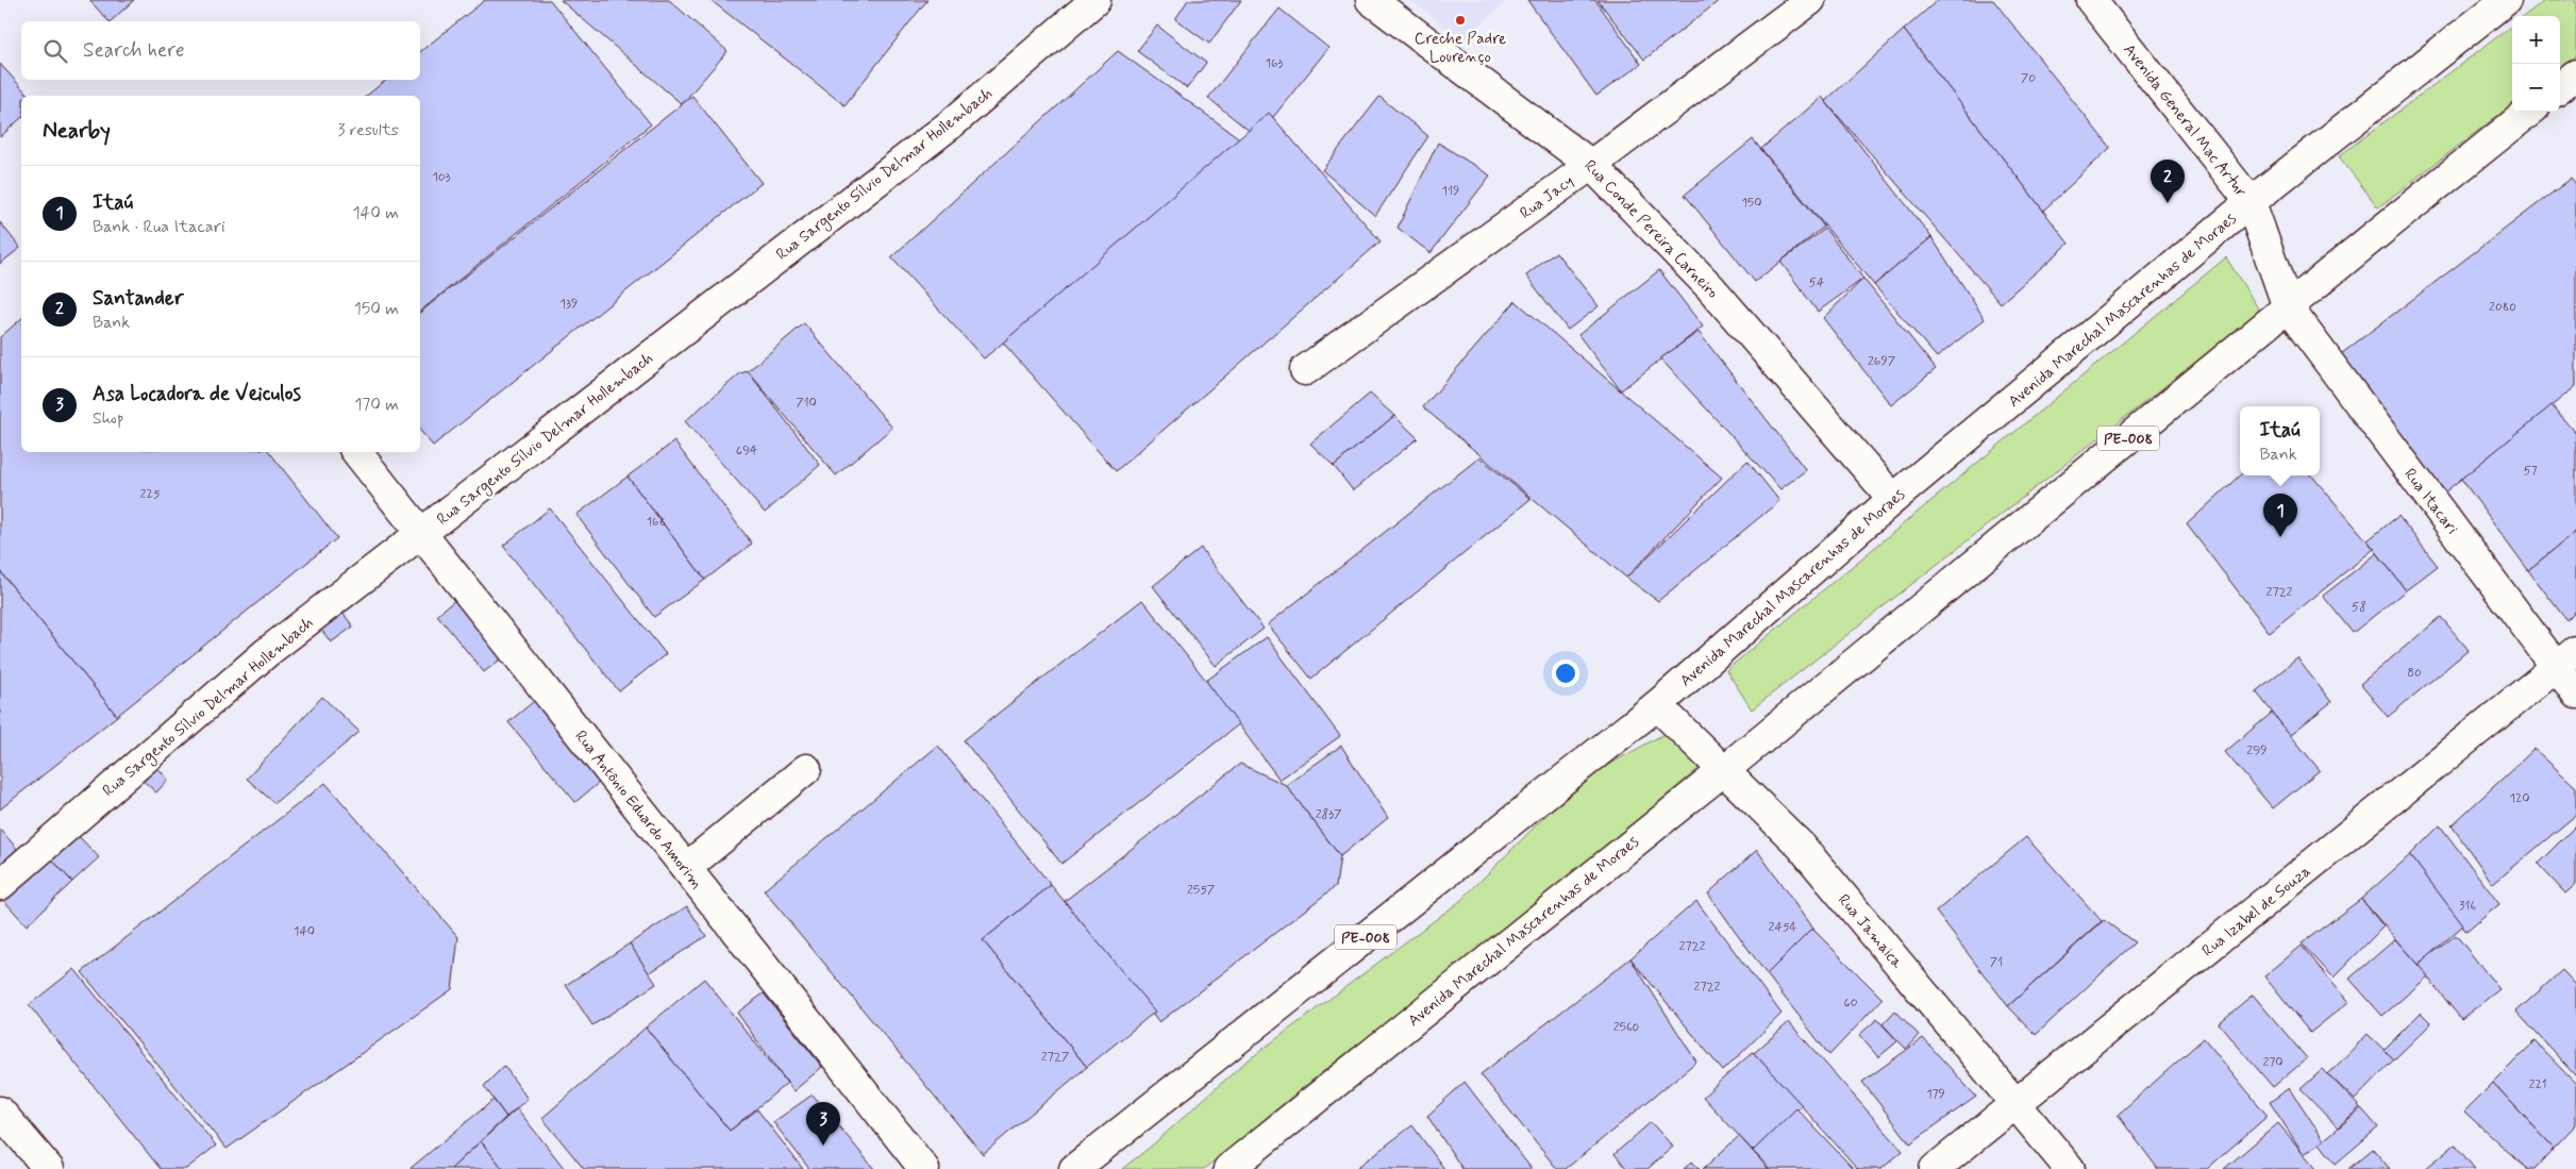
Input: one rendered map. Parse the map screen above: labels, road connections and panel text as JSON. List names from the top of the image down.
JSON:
{
  "streets": {
    "main road": [
      "Avenida General Mac Artur",
      "Rua Sargento Sílvio Delmar Hollembach",
      "Rua Jacy",
      "Rua Conde Pereira Carneiro",
      "Avenida Marechal Mascarenhas de Moraes",
      "PE-008",
      "Rua Itacari",
      "Rua Antônio Eduardo Amorim",
      "Rua Izabel de Souza",
      "Rua Jamaica"
    ]
  },
  "crossings": [
    ["Avenida General Mac Artur", "Avenida Marechal Mascarenhas de Moraes"],
    ["Avenida General Mac Artur", "Rua Itacari"],
    ["Rua Sargento Sílvio Delmar Hollembach", "Rua Antônio Eduardo Amorim"],
    ["Rua Jacy", "Rua Conde Pereira Carneiro"],
    ["Rua Conde Pereira Carneiro", "Avenida Marechal Mascarenhas de Moraes"],
    ["Avenida Marechal Mascarenhas de Moraes", "Rua Itacari"],
    ["Avenida Marechal Mascarenhas de Moraes", "Rua Jamaica"],
    ["Rua Itacari", "Rua Izabel de Souza"],
    ["Rua Izabel de Souza", "Rua Jamaica"]
  ],
  "places": ["Creche Padre Lourenço"],
  "house_numbers": [
    "163",
    "70",
    "103",
    "119",
    "150",
    "54",
    "139",
    "2080",
    "2697",
    "710",
    "694",
    "57",
    "225",
    "168",
    "2722",
    "58",
    "80",
    "299",
    "120",
    "2837",
    "2557",
    "316",
    "2454",
    "140",
    "2722",
    "71",
    "2722",
    "60",
    "2560",
    "2727",
    "270",
    "221",
    "179"
  ],
  "page": {
    "map_buttons": ["+", "−"],
    "search": "Search here",
    "heading": ["Nearby", "3 results"],
    "pins": ["2", "1", "3"],
    "list": [
      {
        "mark": "1",
        "name": "Itaú",
        "note": "Bank · Rua Itacari",
        "value": "140 m"
      },
      {
        "mark": "2",
        "name": "Santander",
        "note": "Bank",
        "value": "150 m"
      },
      {
        "mark": "3",
        "name": "Asa Locadora de Veiculos",
        "note": "Shop",
        "value": "170 m"
      }
    ],
    "popup": ["Itaú", "Bank"]
  }
}
